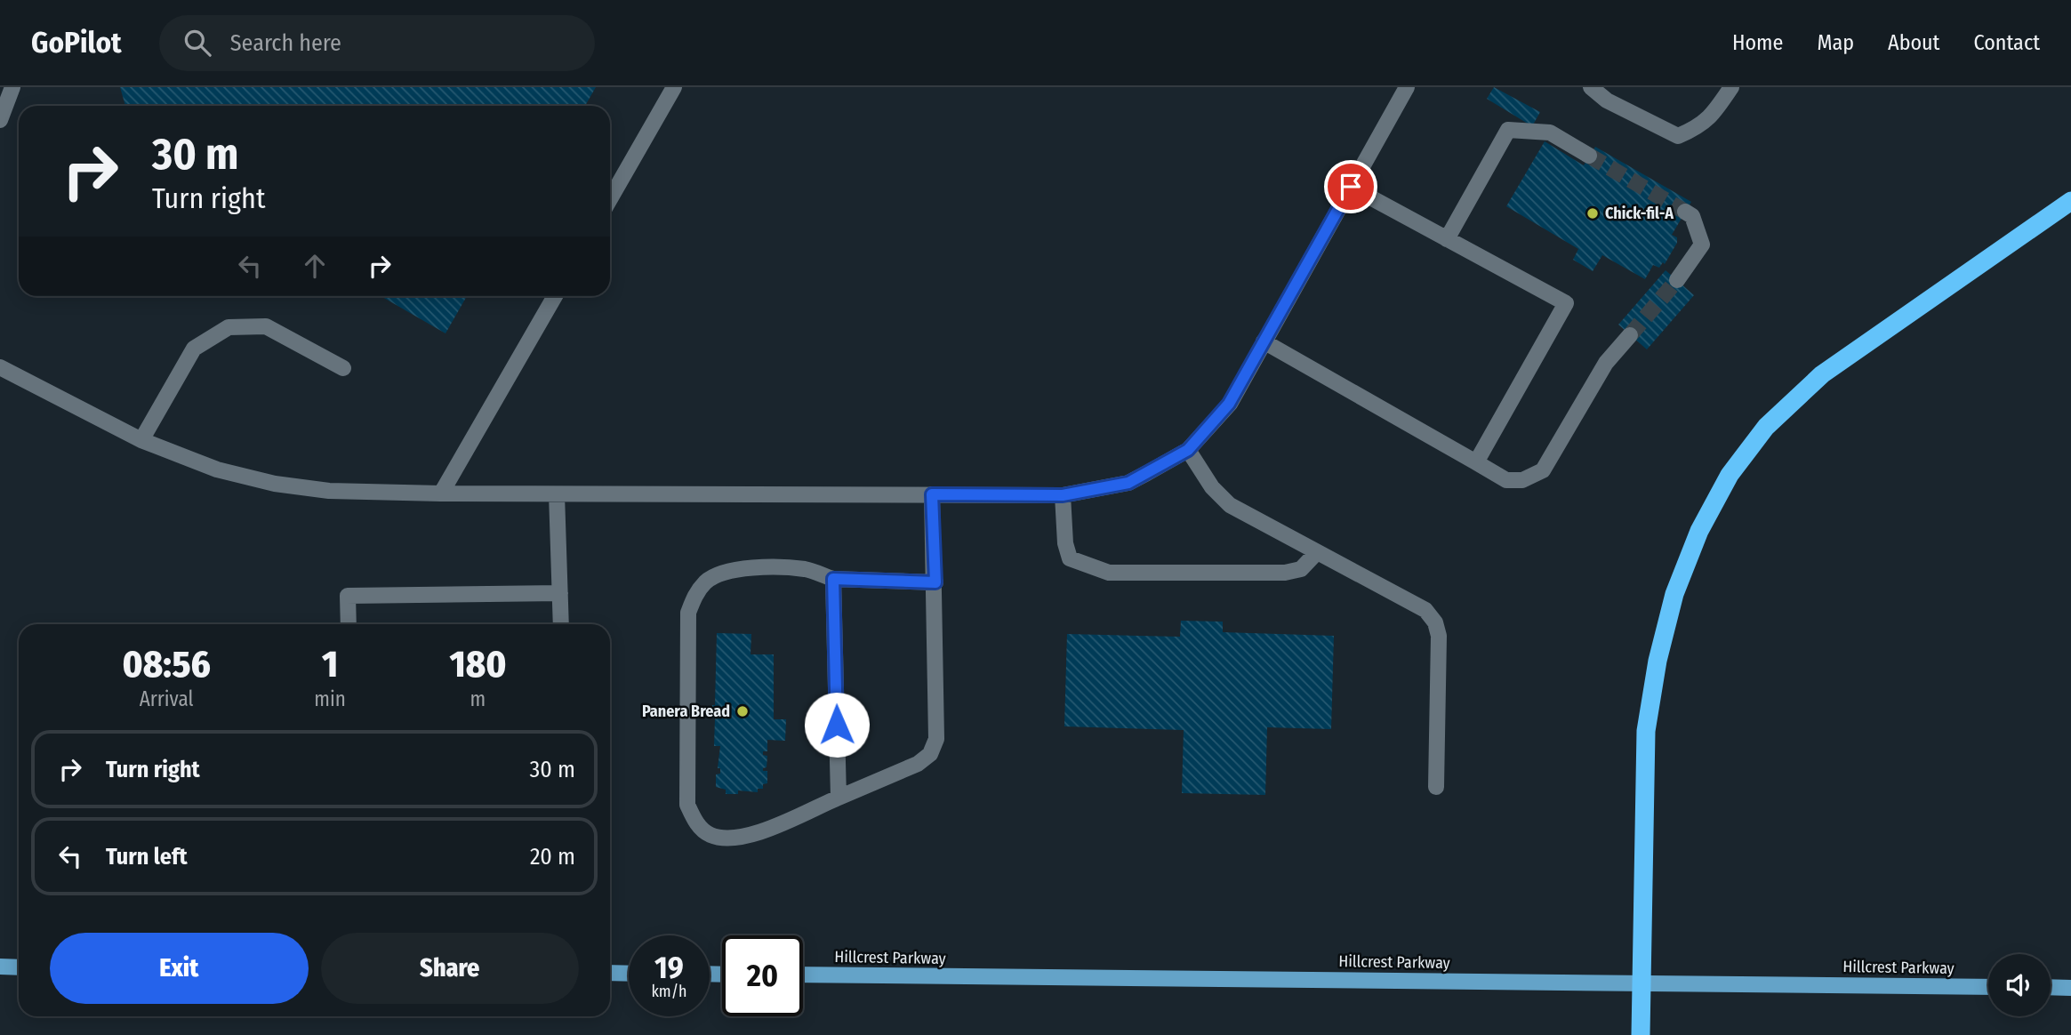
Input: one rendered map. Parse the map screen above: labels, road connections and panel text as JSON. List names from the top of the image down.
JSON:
{
  "streets": {
    "main road": ["Hillcrest Parkway"]
  },
  "places": ["Chick-fil-A", "Panera Bread"],
  "page": {
    "header": "GoPilot",
    "search": "Search here",
    "nav": [
      "Home",
      "Map",
      "About",
      "Contact"
    ],
    "turn": ["30 m", "Turn right"],
    "eta": [
      "08:56",
      "Arrival",
      "1",
      "min",
      "180",
      "m"
    ],
    "list": [
      {
        "name": "Turn right",
        "value": "30 m"
      },
      {
        "name": "Turn left",
        "value": "20 m"
      }
    ],
    "buttons": ["Exit", "Share"],
    "speed": "19 km/h",
    "limit": "20"
  }
}
